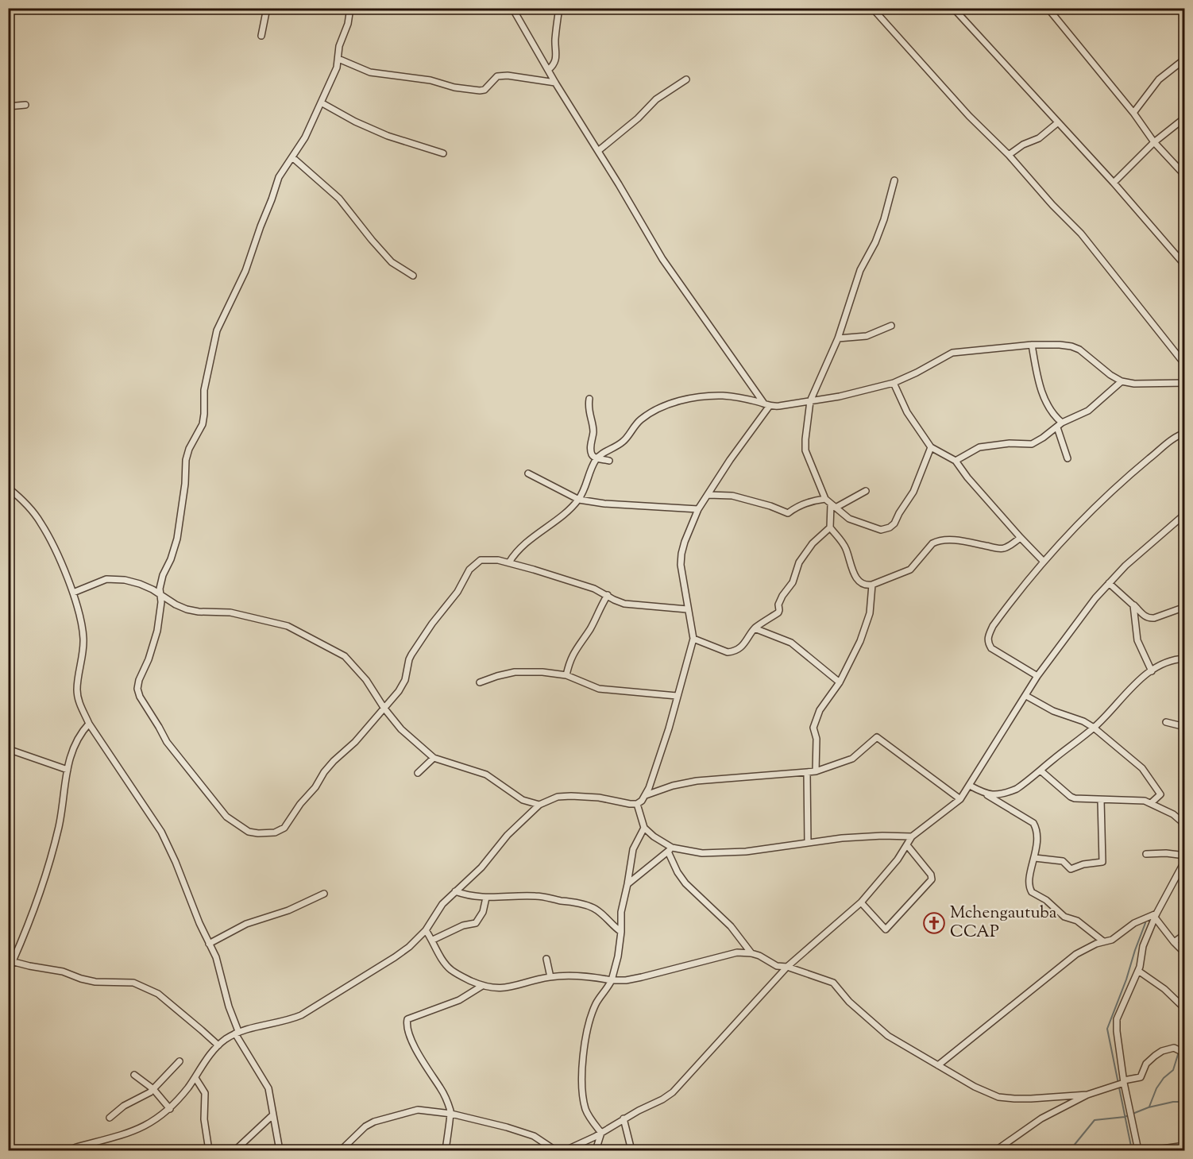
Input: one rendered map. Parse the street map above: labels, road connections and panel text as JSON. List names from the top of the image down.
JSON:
{
  "places": {
    "church": ["Mchengautuba CCAP"]
  }
}
